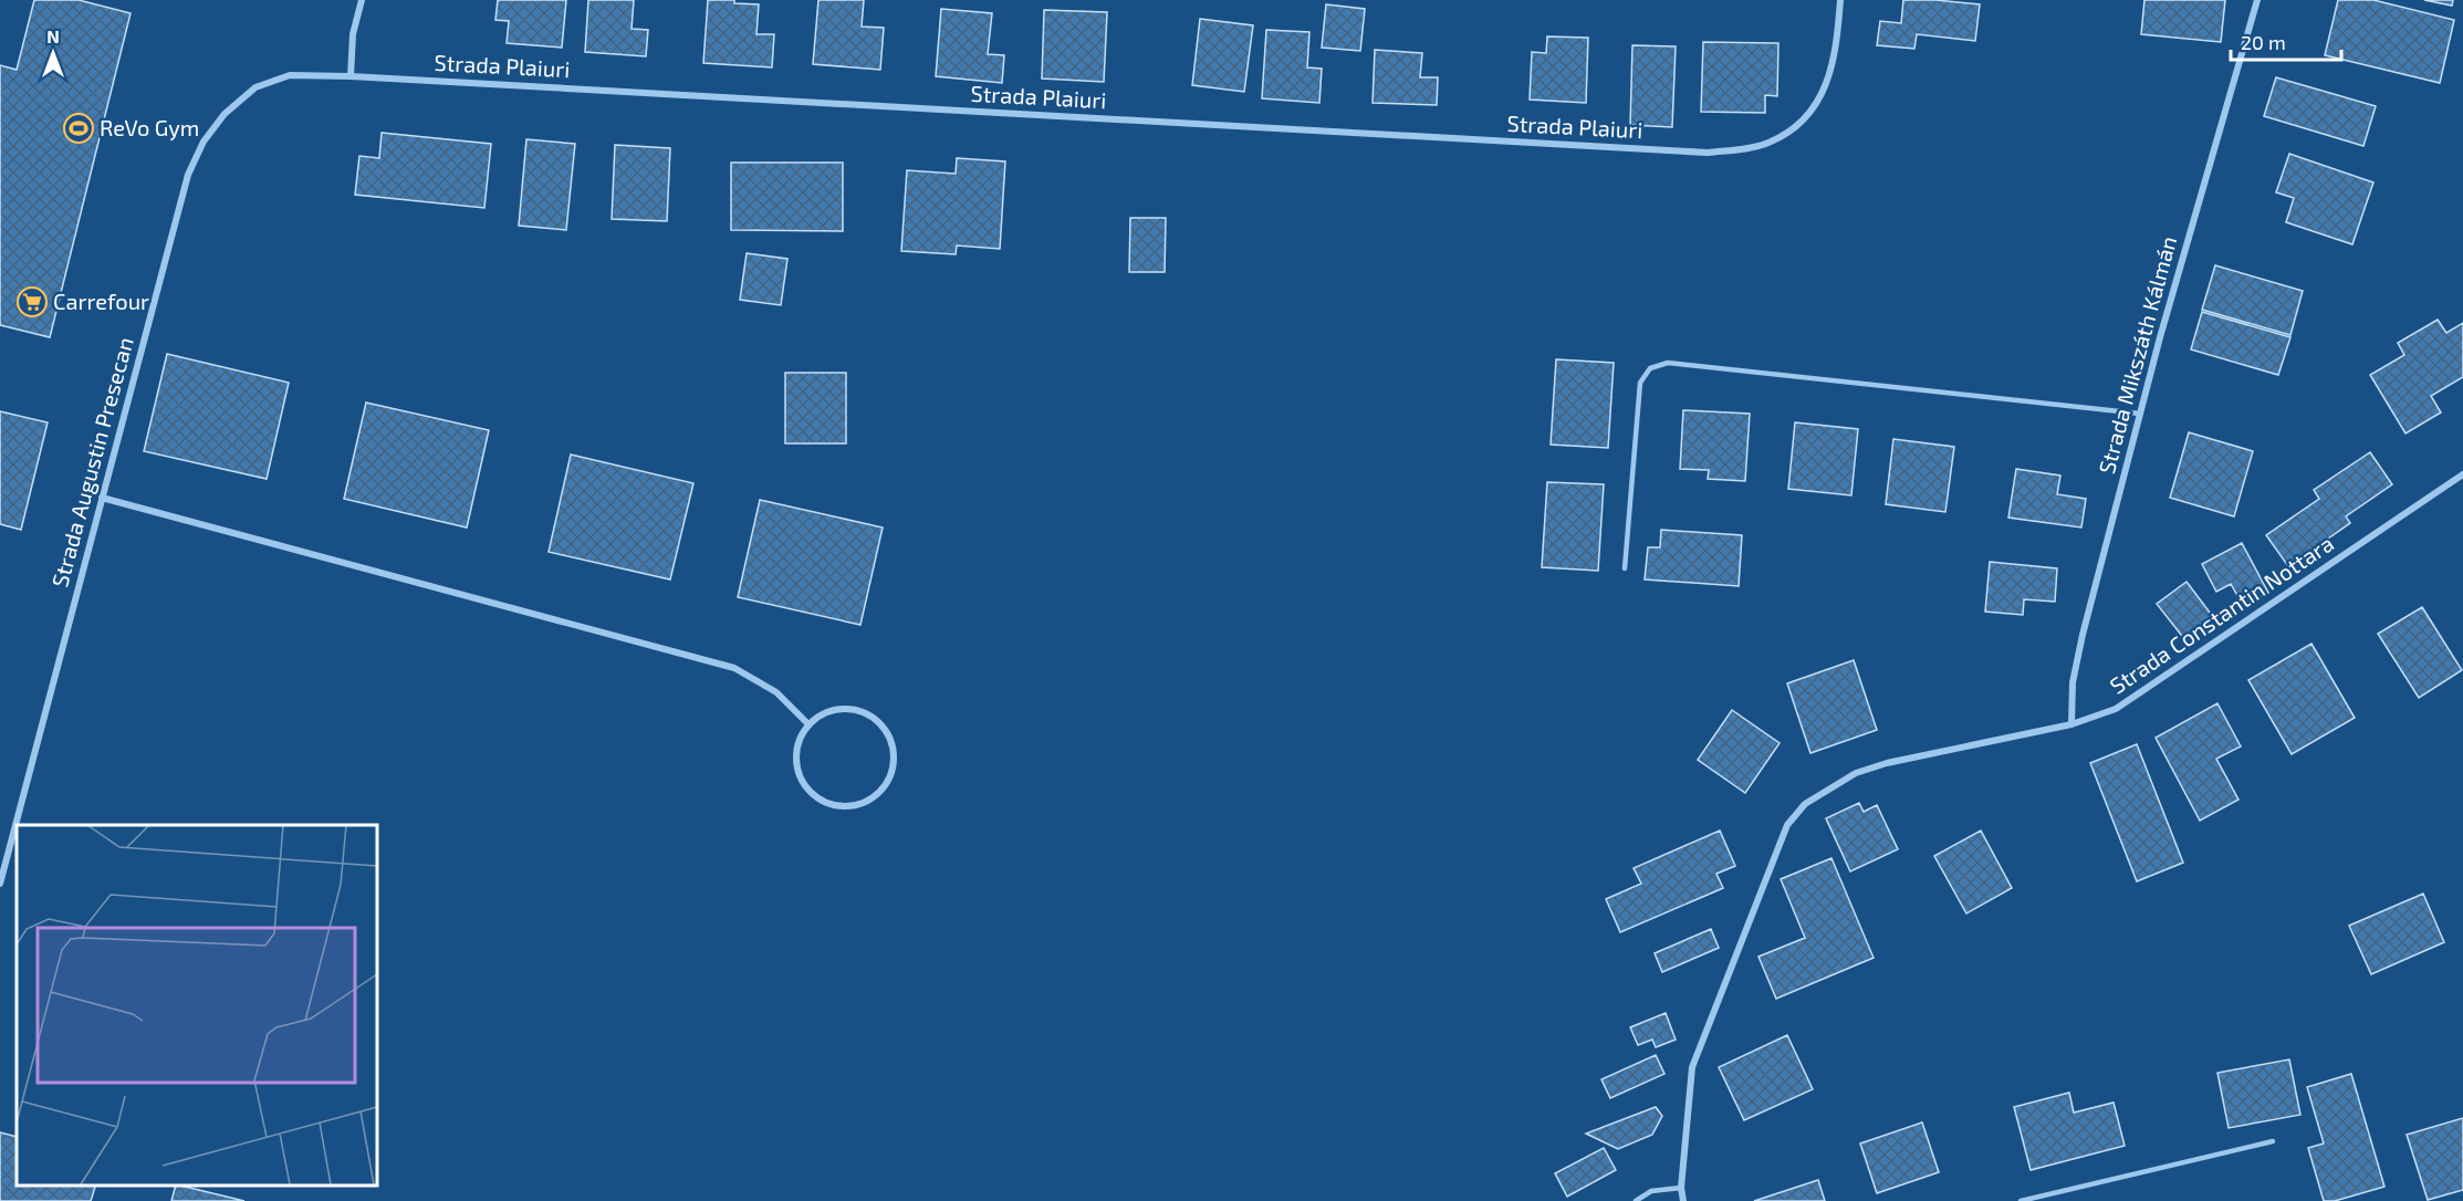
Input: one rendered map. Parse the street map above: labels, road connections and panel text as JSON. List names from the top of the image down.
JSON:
{
  "streets": {
    "street": [
      "Strada Plaiuri",
      "Strada Mikszáth Kálmán",
      "Strada Augustin Presecan",
      "Strada Constantin Nottara"
    ]
  },
  "crossings": [
    ["Strada Plaiuri", "Strada Augustin Presecan"],
    ["Strada Mikszáth Kálmán", "Strada Constantin Nottara"]
  ],
  "places": {
    "sports": ["ReVo Gym"],
    "supermarket": ["Carrefour"]
  },
  "scale_bar": "20 m",
  "north": "top"
}
